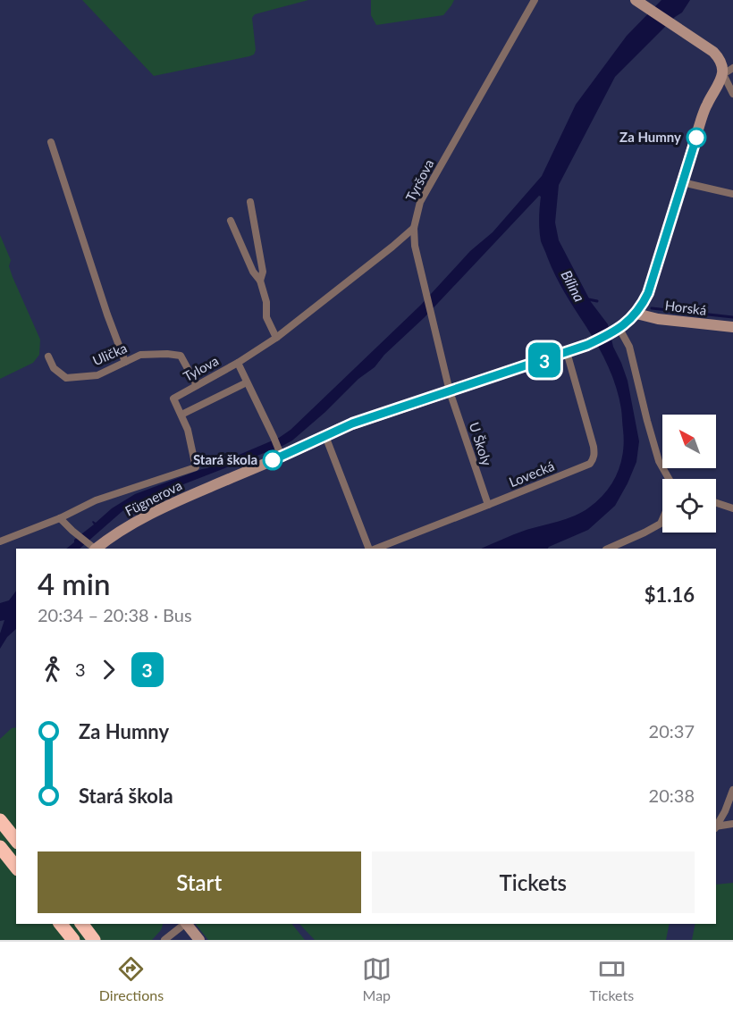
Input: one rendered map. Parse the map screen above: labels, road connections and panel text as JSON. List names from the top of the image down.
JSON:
{
  "streets": {
    "main road": ["Horská", "Fügnerova"],
    "street": [
      "Tyršova",
      "Ulička",
      "Tylova",
      "U Školy",
      "Lovecká"
    ]
  },
  "crossings": [
    ["Tyršova", "Tylova"],
    ["Tyršova", "U Školy"],
    ["Tyršova", "Fügnerova"],
    ["Horská", "Fügnerova"],
    ["Ulička", "Tylova"],
    ["U Školy", "Lovecká"],
    ["U Školy", "Fügnerova"],
    ["Lovecká", "Fügnerova"]
  ],
  "water": ["Bílina"],
  "places": ["Za Humny", "Stará škola"],
  "lines": ["bus line 3"],
  "north": "top left",
  "page": {
    "on_map": "3",
    "heading": ["4 min", "20:34 – 20:38 · Bus", "$1.16"],
    "legs": ["3", "3"],
    "list": [
      {
        "name": "Za Humny",
        "value": "20:37"
      },
      {
        "name": "Stará škola",
        "value": "20:38"
      }
    ],
    "buttons": ["Start", "Tickets"],
    "tabs": ["Directions", "Map", "Tickets"]
  }
}
